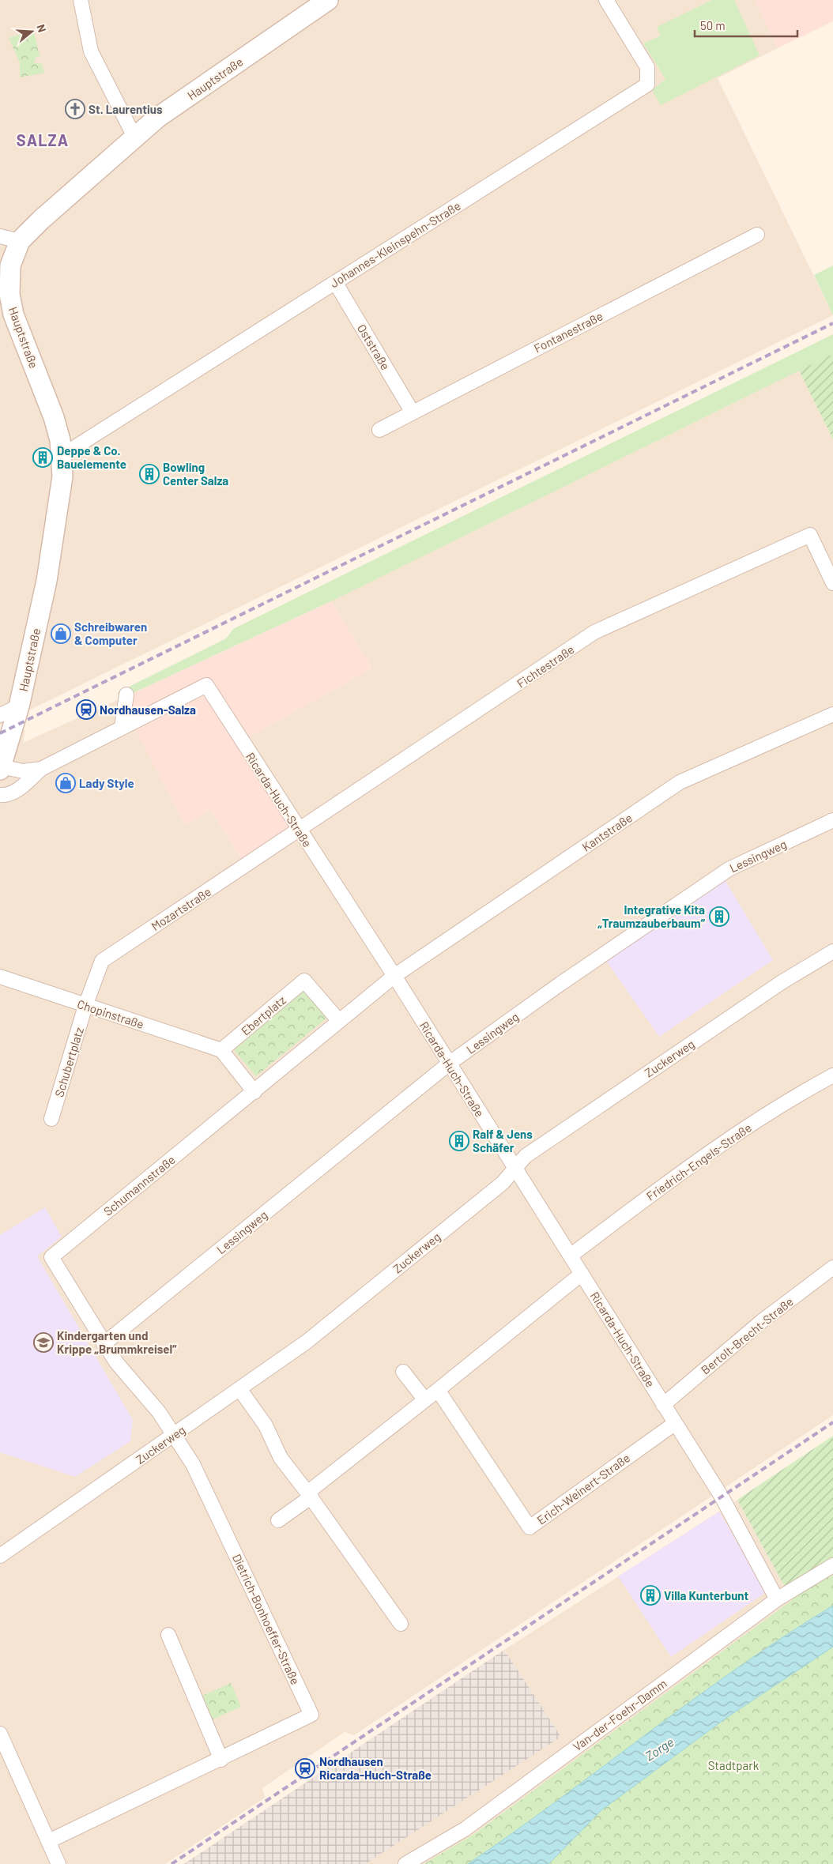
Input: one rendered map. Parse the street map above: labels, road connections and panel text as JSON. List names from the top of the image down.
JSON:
{
  "streets": {
    "street": [
      "Hauptstraße",
      "Johannes-Kleinspehn-Straße",
      "Fontanestraße",
      "Oststraße",
      "Fichtestraße",
      "Ricarda-Huch-Straße",
      "Kantstraße",
      "Lessingweg",
      "Mozartstraße",
      "Chopinstraße",
      "Ebertplatz",
      "Zuckerweg",
      "Schubertplatz",
      "Friedrich-Engels-Straße",
      "Schumannstraße",
      "Bertolt-Brecht-Straße",
      "Erich-Weinert-Straße",
      "Dietrich-Bonhoeffer-Straße",
      "Van-der-Foehr-Damm"
    ]
  },
  "crossings": [
    ["Hauptstraße", "Johannes-Kleinspehn-Straße"],
    ["Johannes-Kleinspehn-Straße", "Oststraße"],
    ["Fontanestraße", "Oststraße"],
    ["Fichtestraße", "Ricarda-Huch-Straße"],
    ["Fichtestraße", "Mozartstraße"],
    ["Ricarda-Huch-Straße", "Kantstraße"],
    ["Ricarda-Huch-Straße", "Lessingweg"],
    ["Ricarda-Huch-Straße", "Mozartstraße"],
    ["Ricarda-Huch-Straße", "Zuckerweg"],
    ["Ricarda-Huch-Straße", "Friedrich-Engels-Straße"],
    ["Ricarda-Huch-Straße", "Schumannstraße"],
    ["Ricarda-Huch-Straße", "Bertolt-Brecht-Straße"],
    ["Ricarda-Huch-Straße", "Erich-Weinert-Straße"],
    ["Ricarda-Huch-Straße", "Van-der-Foehr-Damm"],
    ["Kantstraße", "Schumannstraße"],
    ["Lessingweg", "Schumannstraße"],
    ["Mozartstraße", "Chopinstraße"],
    ["Mozartstraße", "Schubertplatz"],
    ["Chopinstraße", "Ebertplatz"],
    ["Chopinstraße", "Schubertplatz"],
    ["Ebertplatz", "Schumannstraße"],
    ["Zuckerweg", "Schumannstraße"],
    ["Zuckerweg", "Dietrich-Bonhoeffer-Straße"],
    ["Schumannstraße", "Dietrich-Bonhoeffer-Straße"]
  ],
  "districts": ["SALZA"],
  "water": ["Zorge"],
  "parks": ["Stadtpark"],
  "places": {
    "church": ["St. Laurentius"],
    "building": [
      "Deppe & Co. Bauelemente",
      "Bowling Center Salza",
      "Integrative Kita „Traumzauberbaum“",
      "Ralf & Jens Schäfer",
      "Villa Kunterbunt"
    ],
    "shop": ["Schreibwaren & Computer", "Lady Style"],
    "station": ["Nordhausen-Salza", "Nordhausen Ricarda-Huch-Straße"],
    "school or university": ["Kindergarten und Krippe „Brummkreisel“"]
  },
  "scale_bar": "50 m",
  "north": "right"
}
